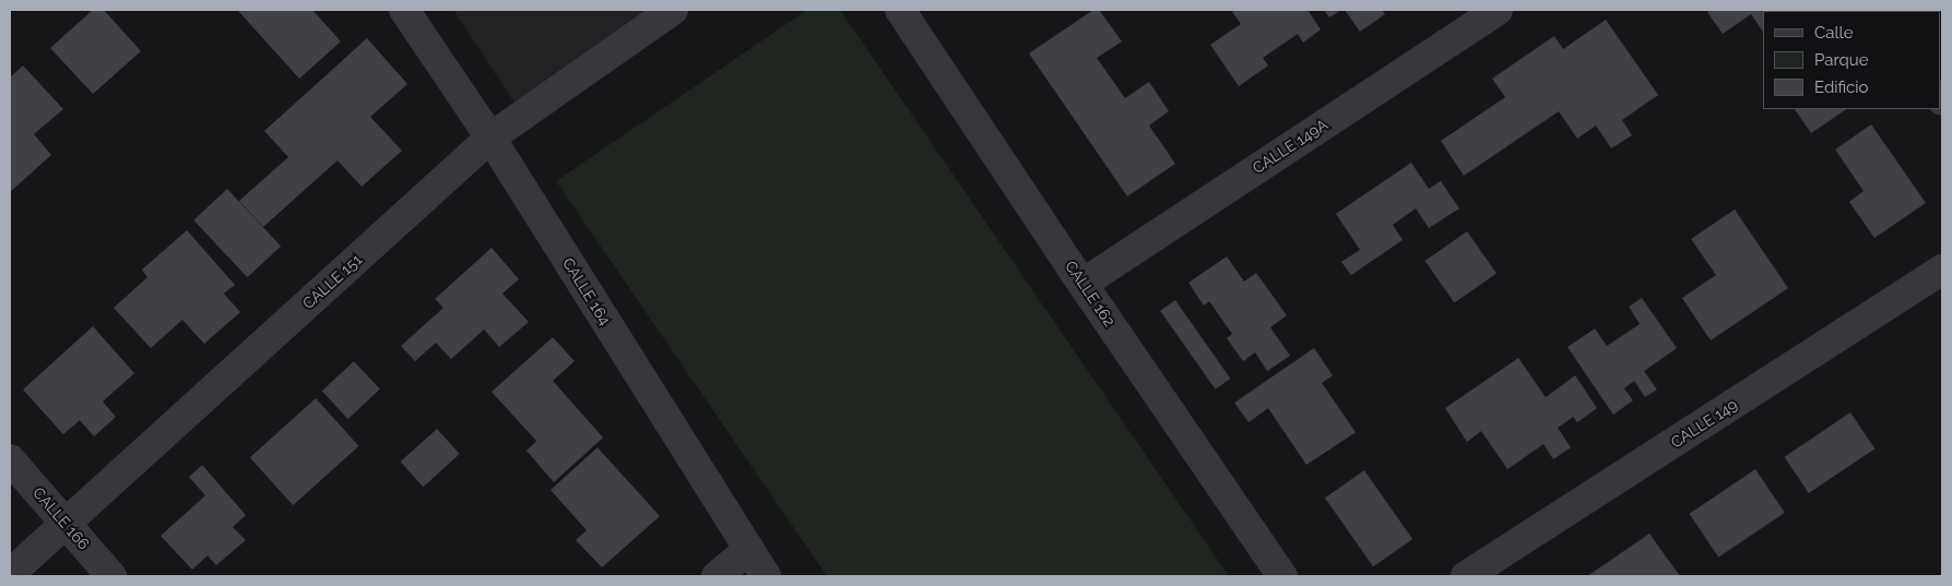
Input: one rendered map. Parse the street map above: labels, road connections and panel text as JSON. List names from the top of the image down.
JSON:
{
  "streets": {
    "street": [
      "CALLE 149A",
      "CALLE 151",
      "CALLE 164",
      "CALLE 162",
      "CALLE 149",
      "CALLE 166"
    ]
  },
  "crossings": [
    ["CALLE 149A", "CALLE 162"],
    ["CALLE 151", "CALLE 164"],
    ["CALLE 151", "CALLE 166"]
  ],
  "legend": ["Calle", "Parque", "Edificio"]
}
